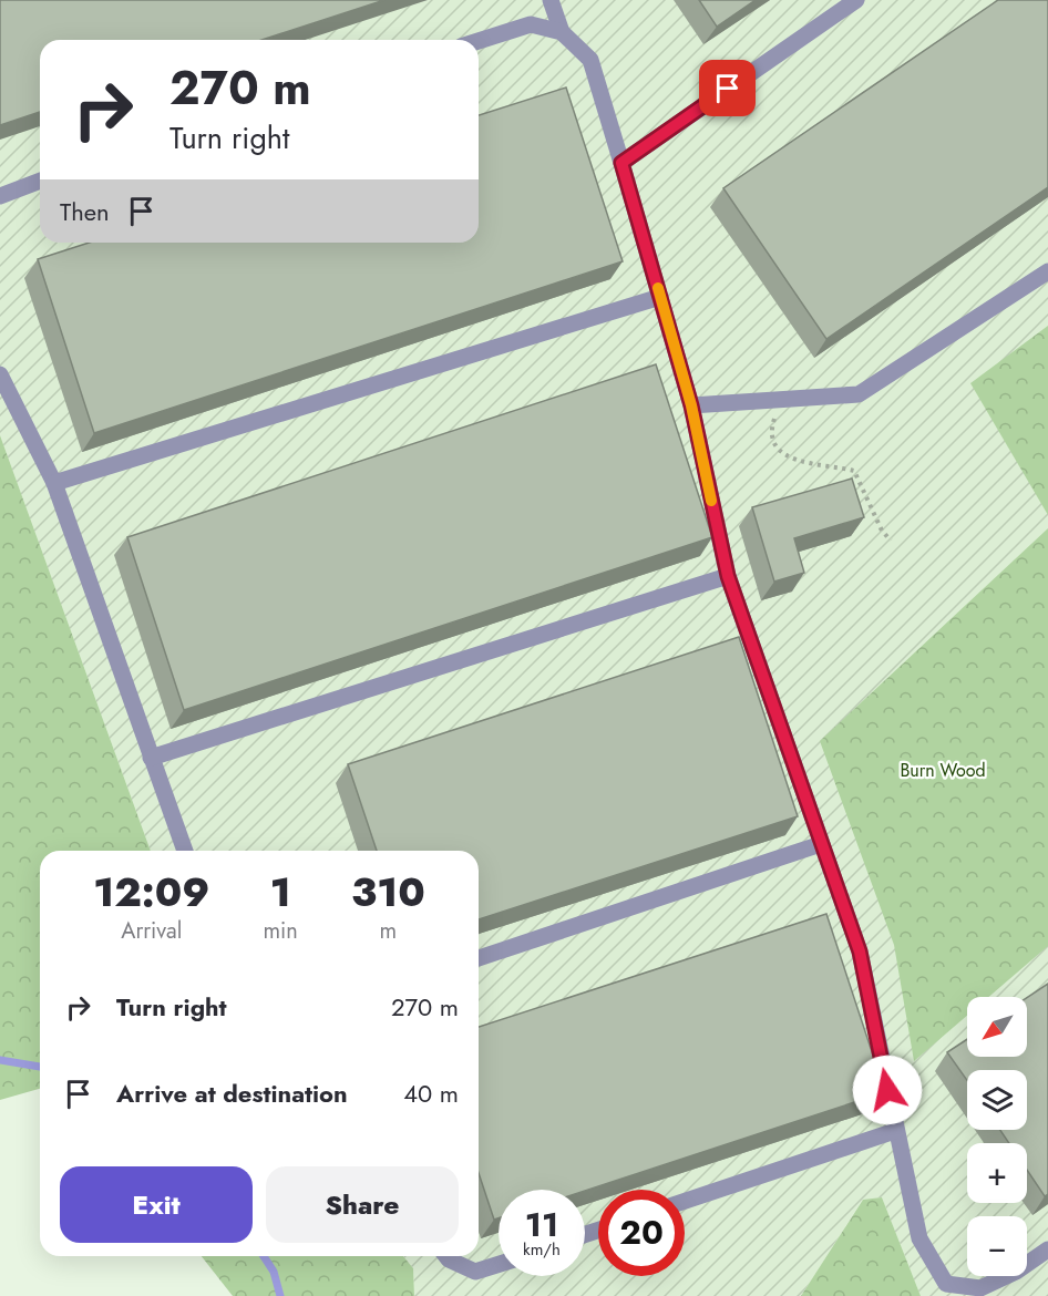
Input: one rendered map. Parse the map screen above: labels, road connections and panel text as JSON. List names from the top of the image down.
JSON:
{
  "parks": ["Burn Wood"],
  "north": "bottom left",
  "page": {
    "turn": ["270 m", "Turn right"],
    "then": "Then",
    "eta": [
      "12:09",
      "Arrival",
      "1",
      "min",
      "310",
      "m"
    ],
    "list": [
      {
        "name": "Turn right",
        "value": "270 m"
      },
      {
        "name": "Arrive at destination",
        "value": "40 m"
      }
    ],
    "map_buttons": ["+", "−"],
    "buttons": ["Exit", "Share"],
    "speed": "11 km/h",
    "limit": "20"
  }
}
